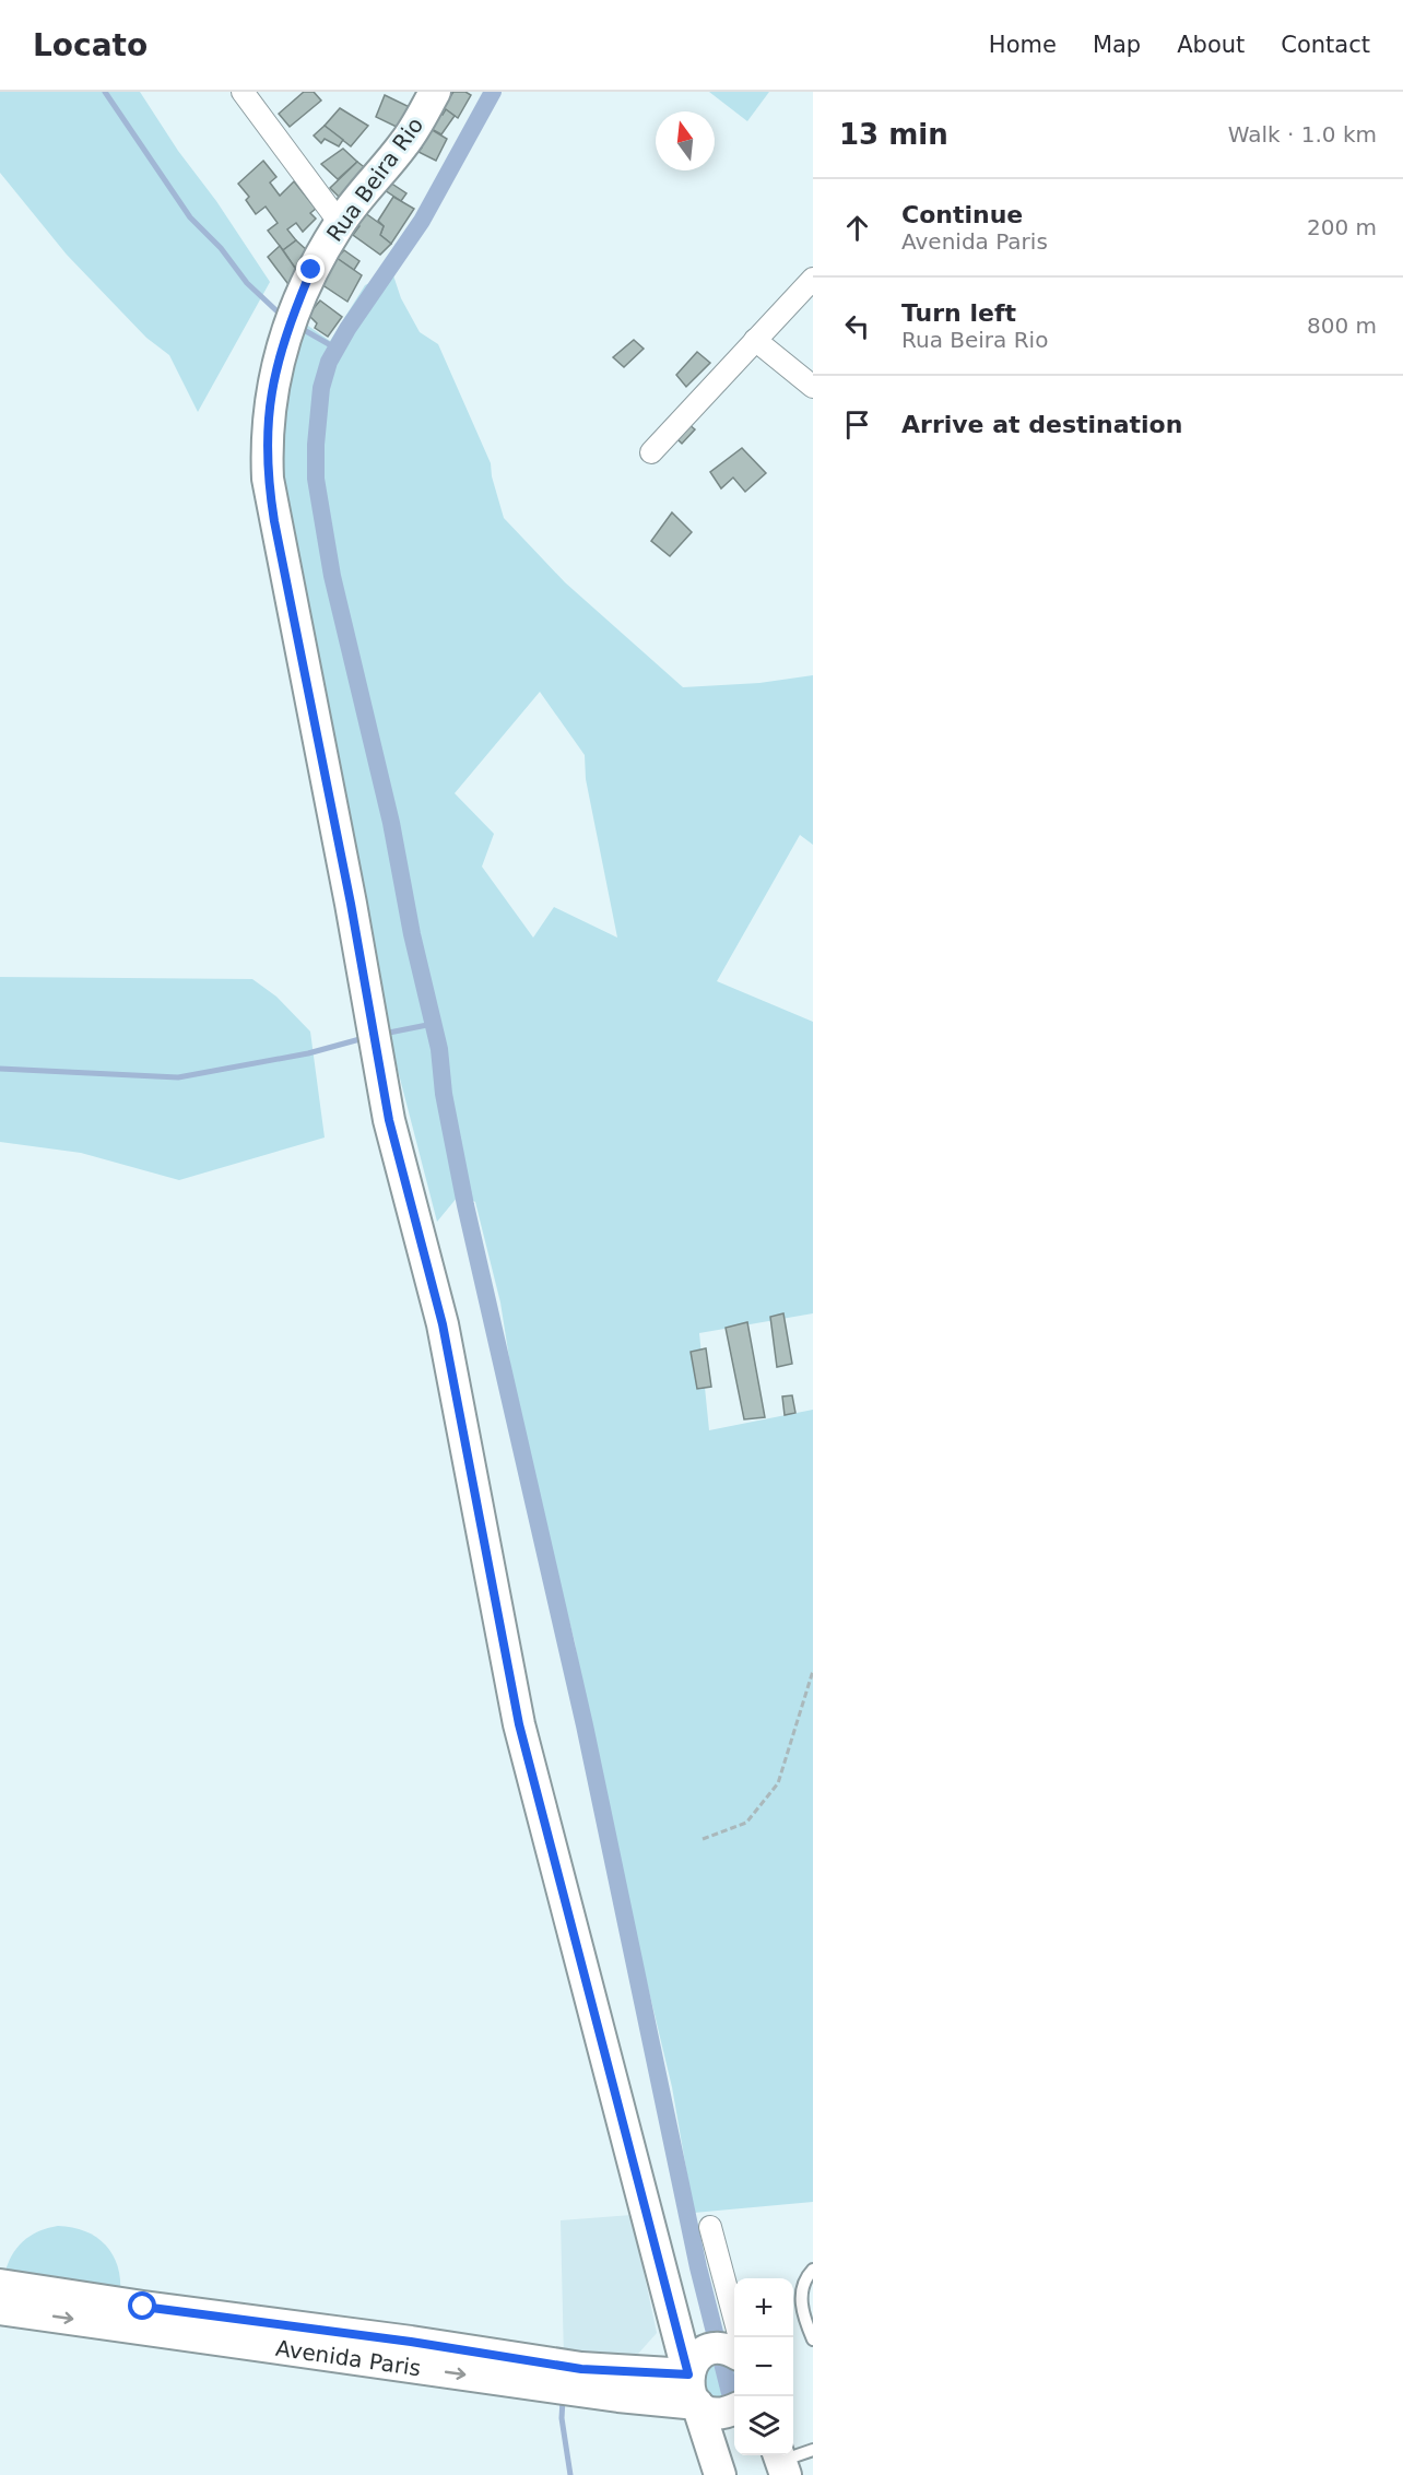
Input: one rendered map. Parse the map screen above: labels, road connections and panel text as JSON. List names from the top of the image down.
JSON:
{
  "streets": {
    "street": ["Rua Beira Rio", "Avenida Paris"]
  },
  "crossings": [
    ["Rua Beira Rio", "Avenida Paris"]
  ],
  "north": "top",
  "page": {
    "header": "Locato",
    "nav": [
      "Home",
      "Map",
      "About",
      "Contact"
    ],
    "heading": ["13 min", "Walk · 1.0 km"],
    "list": [
      ["Continue", "Avenida Paris", "200 m"],
      ["Turn left", "Rua Beira Rio", "800 m"],
      "Arrive at destination"
    ],
    "map_buttons": ["+", "−"]
  }
}
